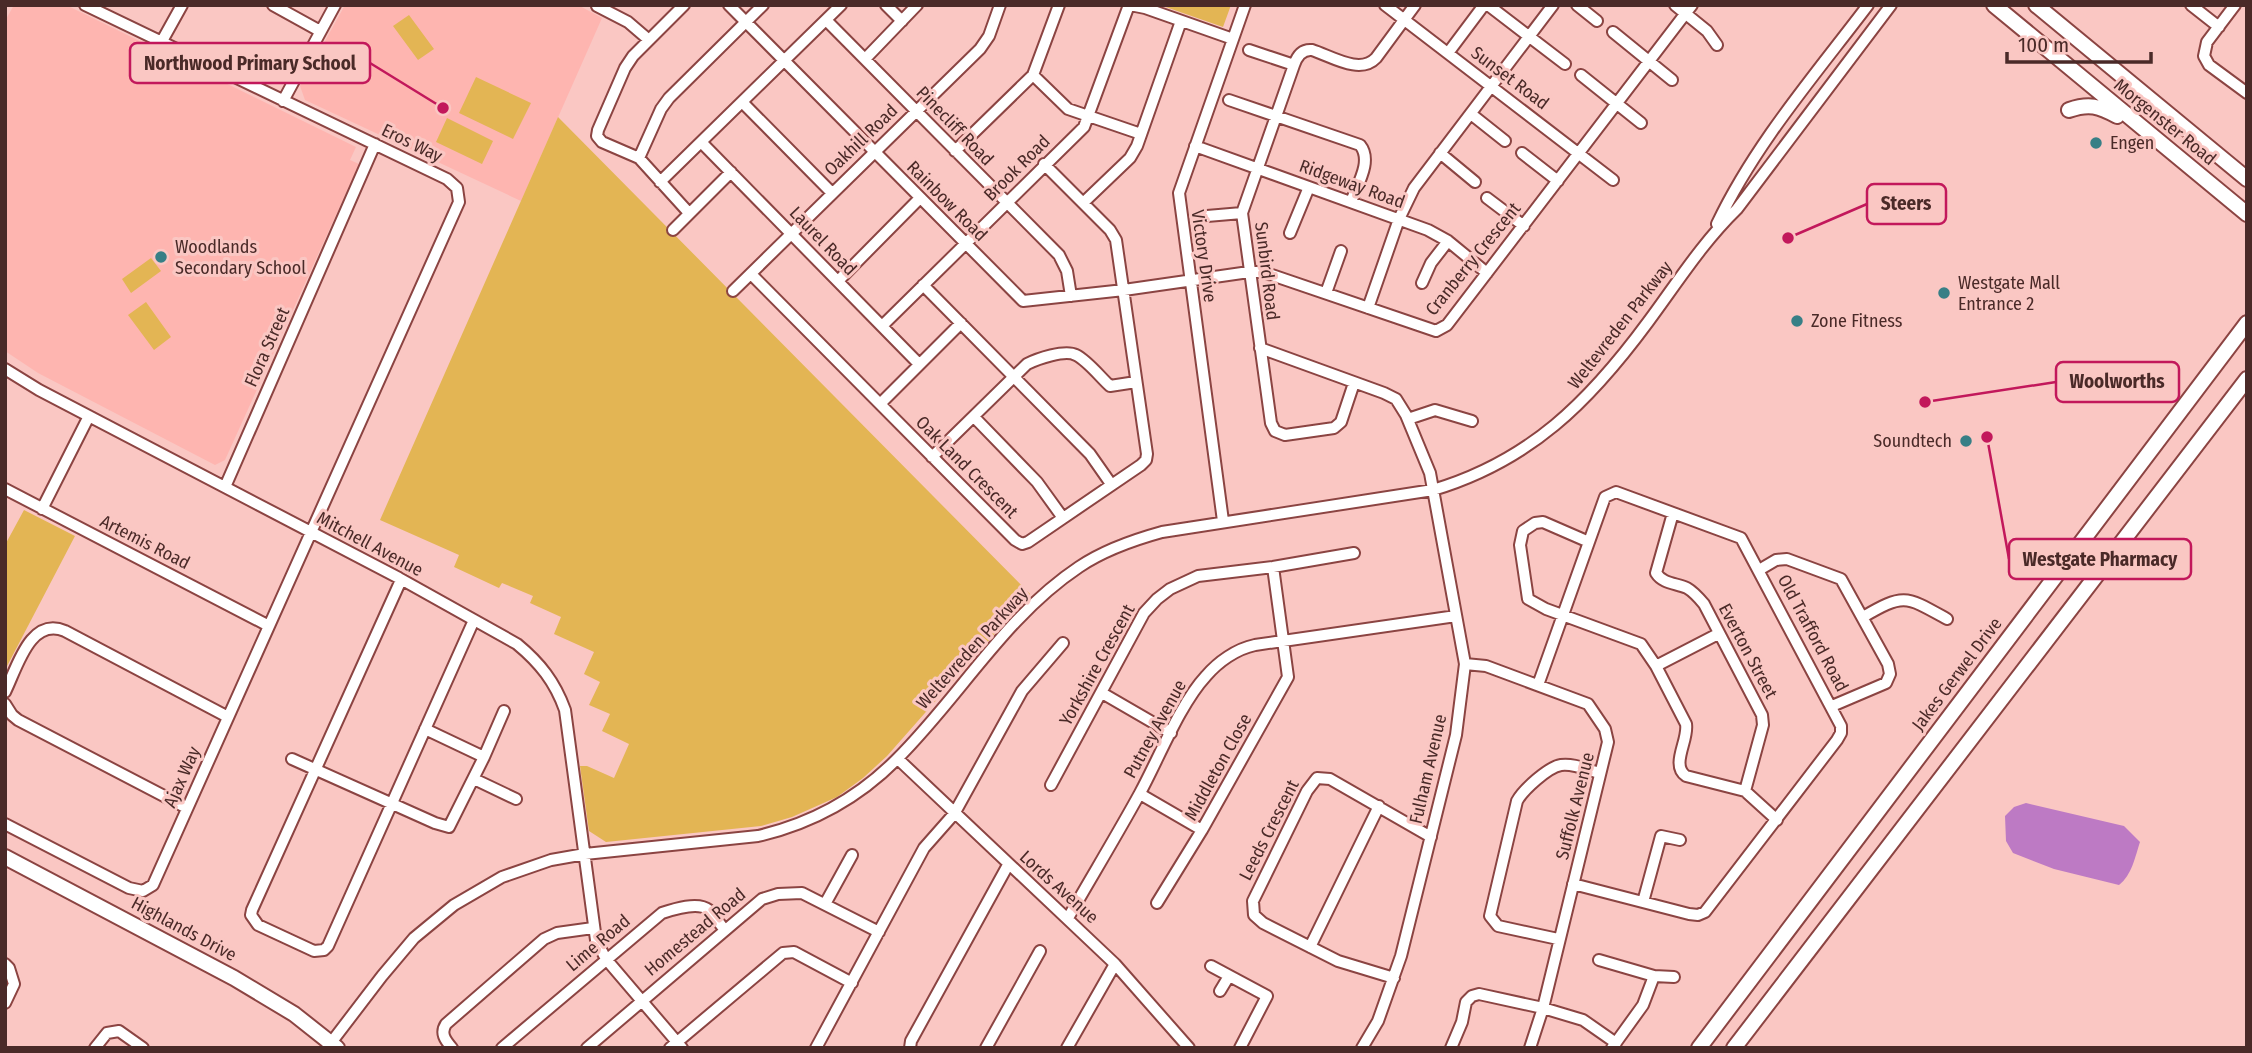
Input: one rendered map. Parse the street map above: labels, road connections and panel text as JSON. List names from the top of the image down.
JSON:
{
  "streets": {
    "main road": ["Morgenster Road", "Jakes Gerwel Drive", "Highlands Drive"],
    "street": [
      "Sunset Road",
      "Pinecliff Road",
      "Oakhill Road",
      "Eros Way",
      "Brook Road",
      "Ridgeway Road",
      "Rainbow Road",
      "Laurel Road",
      "Victory Drive",
      "Cranberry Crescent",
      "Sunbird Road",
      "Weltevreden Parkway",
      "Flora Street",
      "Oak Land Crescent",
      "Artemis Road",
      "Mitchell Avenue",
      "Old Trafford Road",
      "Everton Street",
      "Yorkshire Crescent",
      "Putney Avenue",
      "Middleton Close",
      "Fulham Avenue",
      "Ajax Way",
      "Suffolk Avenue",
      "Leeds Crescent",
      "Lords Avenue",
      "Homestead Road",
      "Lime Road"
    ]
  },
  "crossings": [
    ["Sunset Road", "Cranberry Crescent"],
    ["Pinecliff Road", "Oakhill Road"],
    ["Pinecliff Road", "Brook Road"],
    ["Pinecliff Road", "Rainbow Road"],
    ["Oakhill Road", "Rainbow Road"],
    ["Oakhill Road", "Laurel Road"],
    ["Oakhill Road", "Oak Land Crescent"],
    ["Eros Way", "Flora Street"],
    ["Eros Way", "Mitchell Avenue"],
    ["Eros Way", "Ajax Way"],
    ["Brook Road", "Rainbow Road"],
    ["Brook Road", "Laurel Road"],
    ["Brook Road", "Oak Land Crescent"],
    ["Ridgeway Road", "Victory Drive"],
    ["Ridgeway Road", "Cranberry Crescent"],
    ["Ridgeway Road", "Sunbird Road"],
    ["Rainbow Road", "Victory Drive"],
    ["Rainbow Road", "Cranberry Crescent"],
    ["Rainbow Road", "Oak Land Crescent"],
    ["Victory Drive", "Cranberry Crescent"],
    ["Victory Drive", "Weltevreden Parkway"],
    ["Cranberry Crescent", "Sunbird Road"],
    ["Weltevreden Parkway", "Mitchell Avenue"],
    ["Weltevreden Parkway", "Fulham Avenue"],
    ["Weltevreden Parkway", "Lords Avenue"],
    ["Weltevreden Parkway", "Highlands Drive"],
    ["Flora Street", "Mitchell Avenue"],
    ["Artemis Road", "Ajax Way"],
    ["Mitchell Avenue", "Ajax Way"],
    ["Mitchell Avenue", "Homestead Road"],
    ["Mitchell Avenue", "Lime Road"],
    ["Old Trafford Road", "Everton Street"],
    ["Old Trafford Road", "Suffolk Avenue"],
    ["Putney Avenue", "Middleton Close"],
    ["Putney Avenue", "Fulham Avenue"],
    ["Putney Avenue", "Lords Avenue"],
    ["Fulham Avenue", "Suffolk Avenue"],
    ["Fulham Avenue", "Leeds Crescent"],
    ["Homestead Road", "Lime Road"]
  ],
  "places": [
    "Northwood Primary School",
    "Engen",
    "Steers",
    "Woodlands Secondary School",
    "Westgate Mall Entrance 2",
    "Zone Fitness",
    "Woolworths",
    "Westgate Pharmacy",
    "Soundtech"
  ],
  "scale_bar": "100 m"
}
